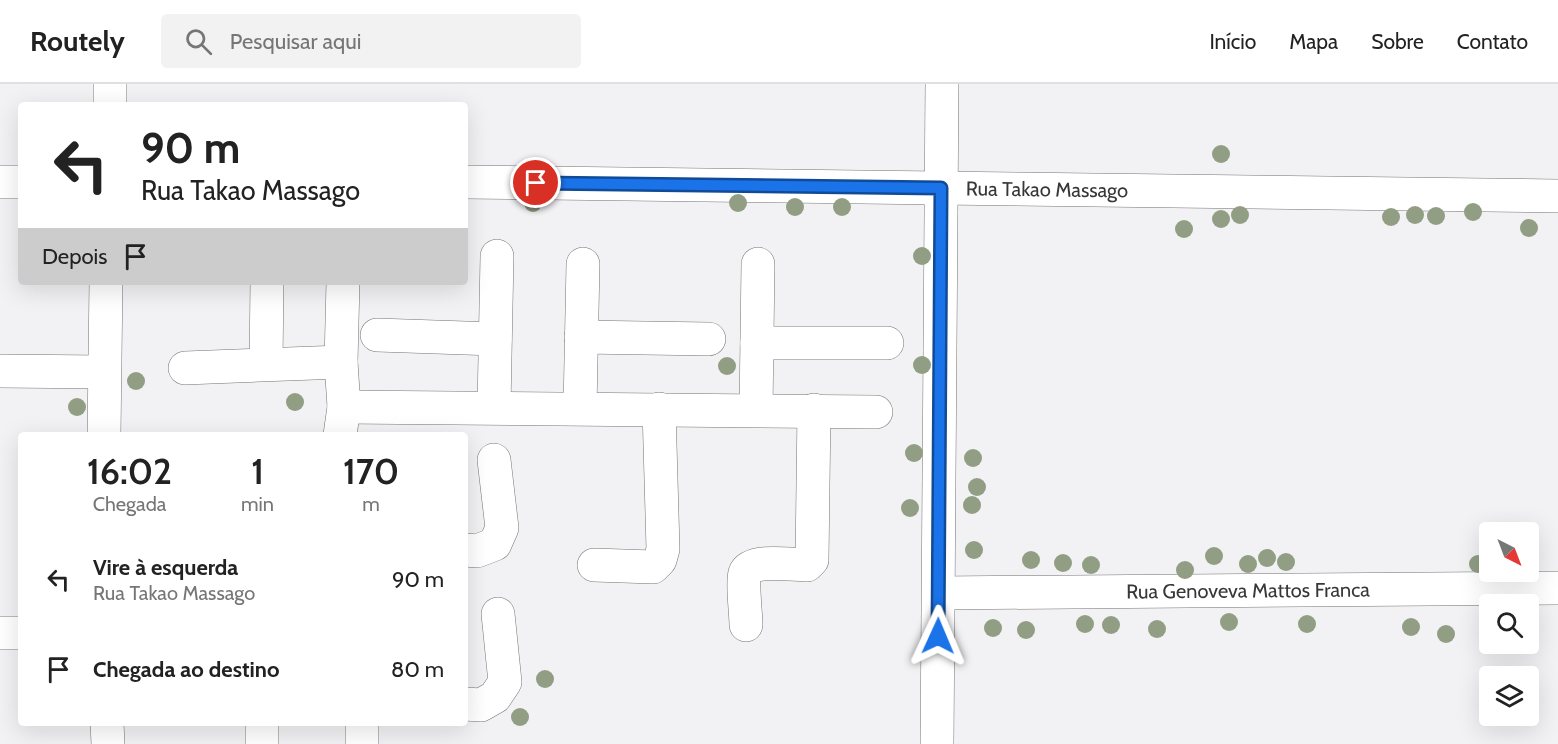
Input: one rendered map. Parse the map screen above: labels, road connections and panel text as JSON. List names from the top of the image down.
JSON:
{
  "streets": {
    "street": ["Rua Takao Massago", "Rua Genoveva Mattos Franca"]
  },
  "north": "bottom right",
  "page": {
    "header": "Routely",
    "search": "Pesquisar aqui",
    "nav": [
      "Início",
      "Mapa",
      "Sobre",
      "Contato"
    ],
    "turn": ["90 m", "Rua Takao Massago"],
    "then": "Depois",
    "eta": [
      "16:02",
      "Chegada",
      "1",
      "min",
      "170",
      "m"
    ],
    "list": [
      {
        "name": "Vire à esquerda",
        "note": "Rua Takao Massago",
        "value": "90 m"
      },
      {
        "name": "Chegada ao destino",
        "value": "80 m"
      }
    ]
  }
}
